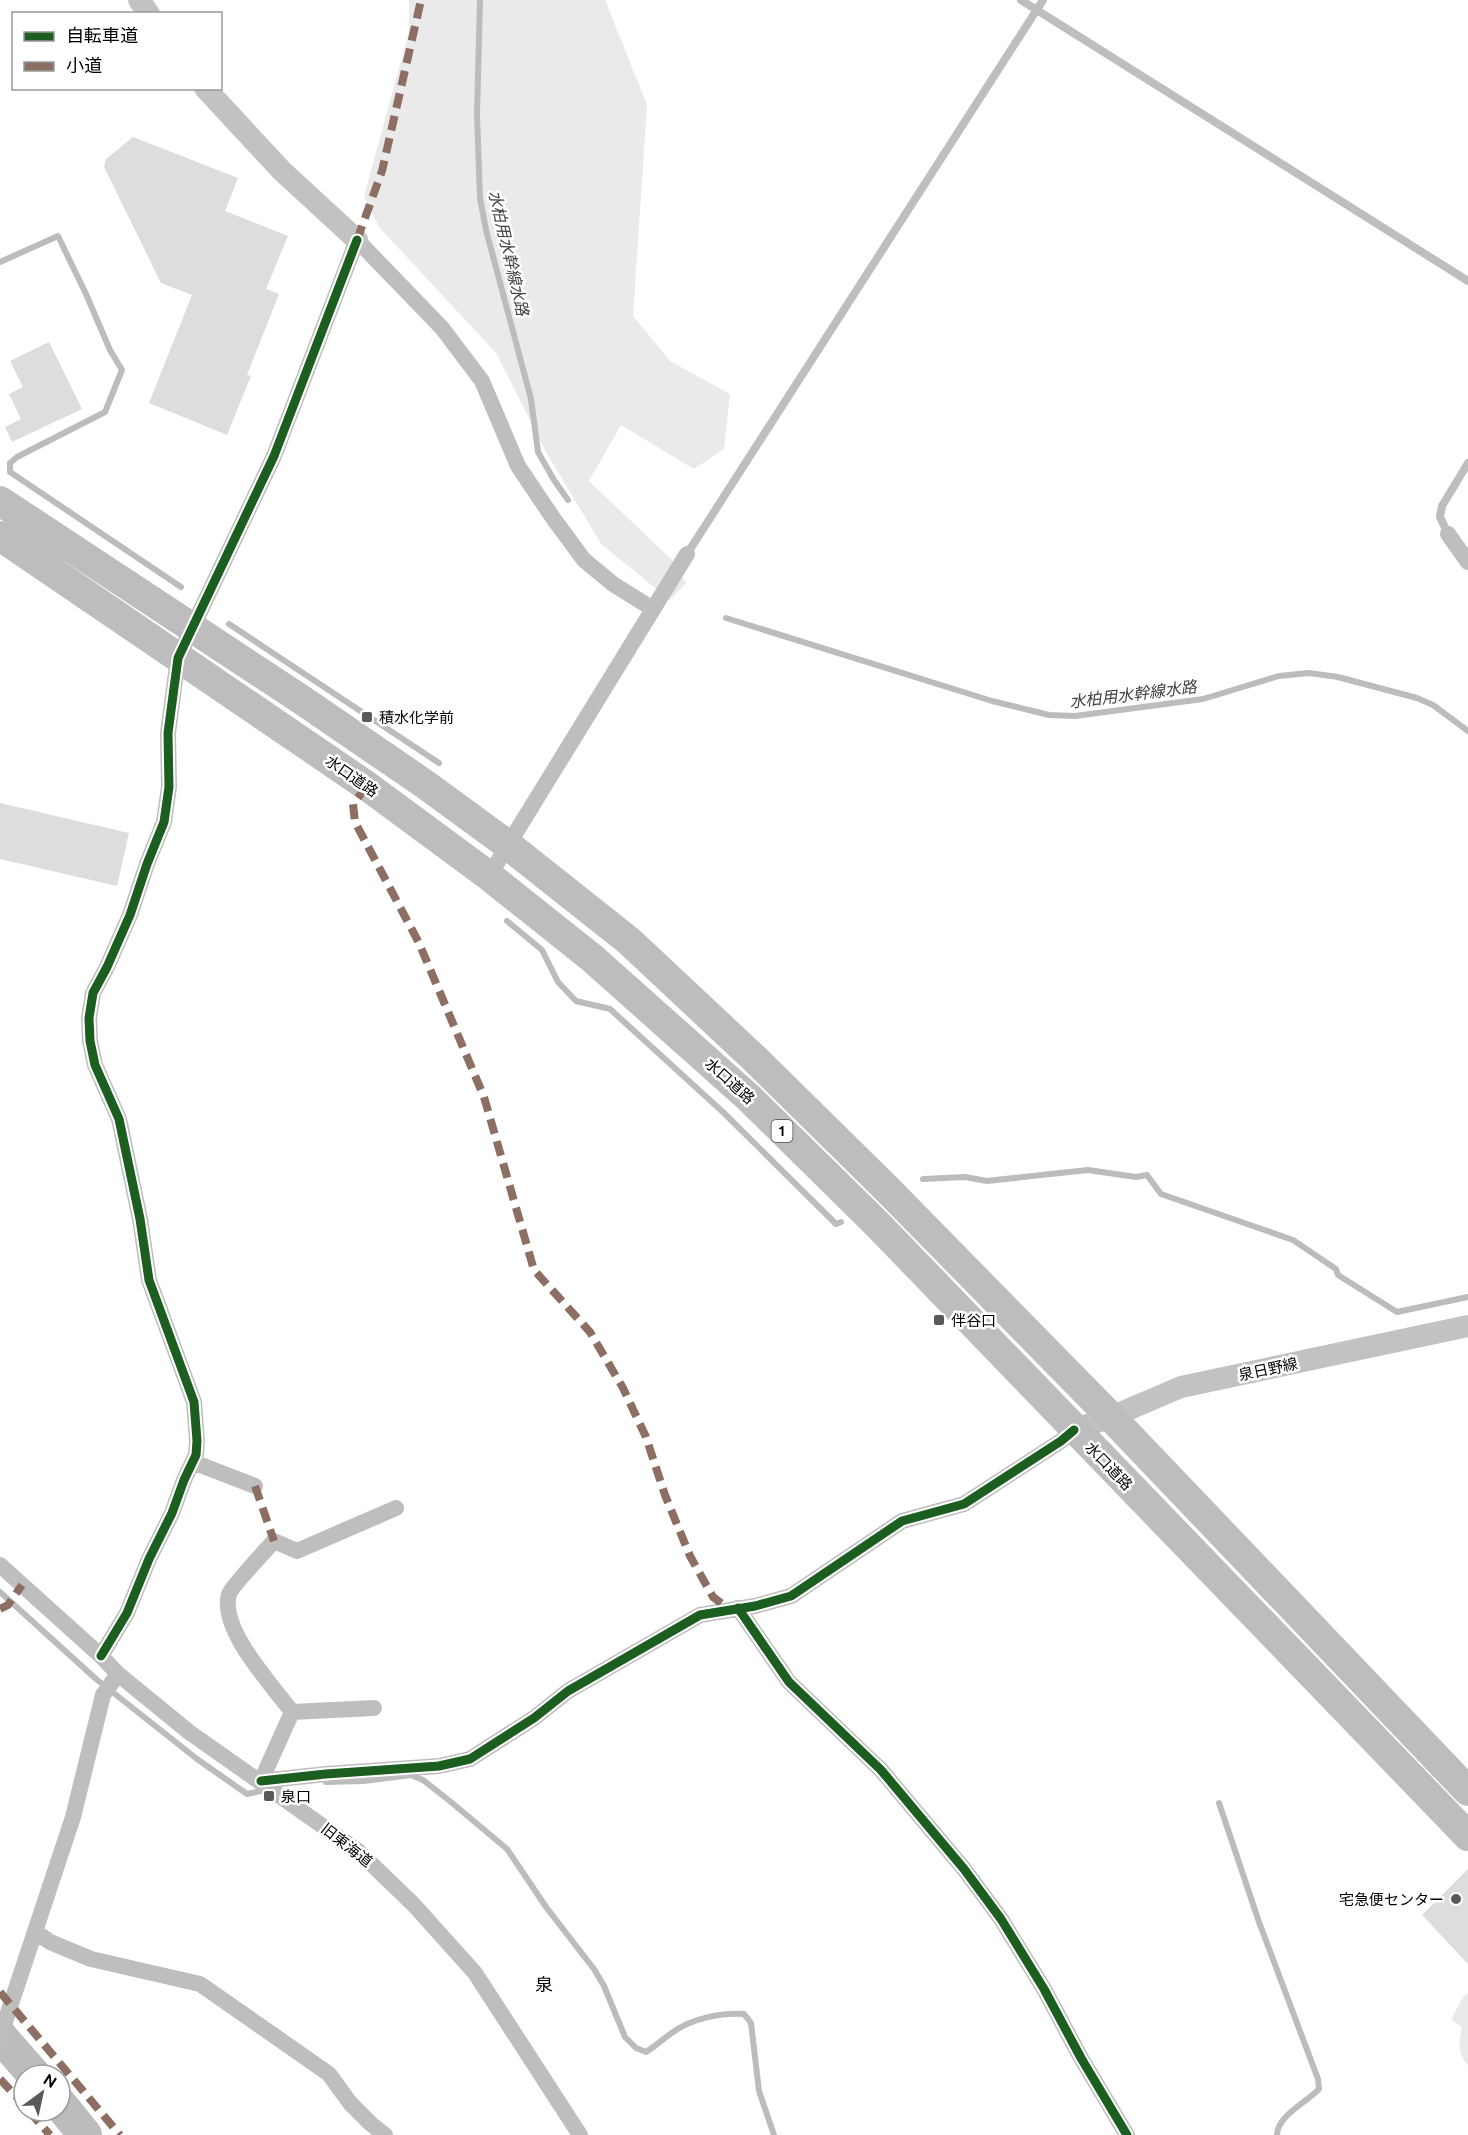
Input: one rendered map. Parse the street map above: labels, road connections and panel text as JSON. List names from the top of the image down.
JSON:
{
  "streets": {
    "highway": ["水口道路", "1"],
    "main road": ["泉日野線"],
    "street": ["旧東海道"]
  },
  "crossings": [
    ["水口道路", "泉日野線"],
    ["1", "泉日野線"]
  ],
  "districts": ["泉"],
  "water": ["水柏用水幹線水路"],
  "places": {
    "transit": ["積水化学前", "伴谷口", "泉口"],
    "other": ["宅急便センター"]
  },
  "legend": ["自転車道", "小道"],
  "north": "top right"
}
